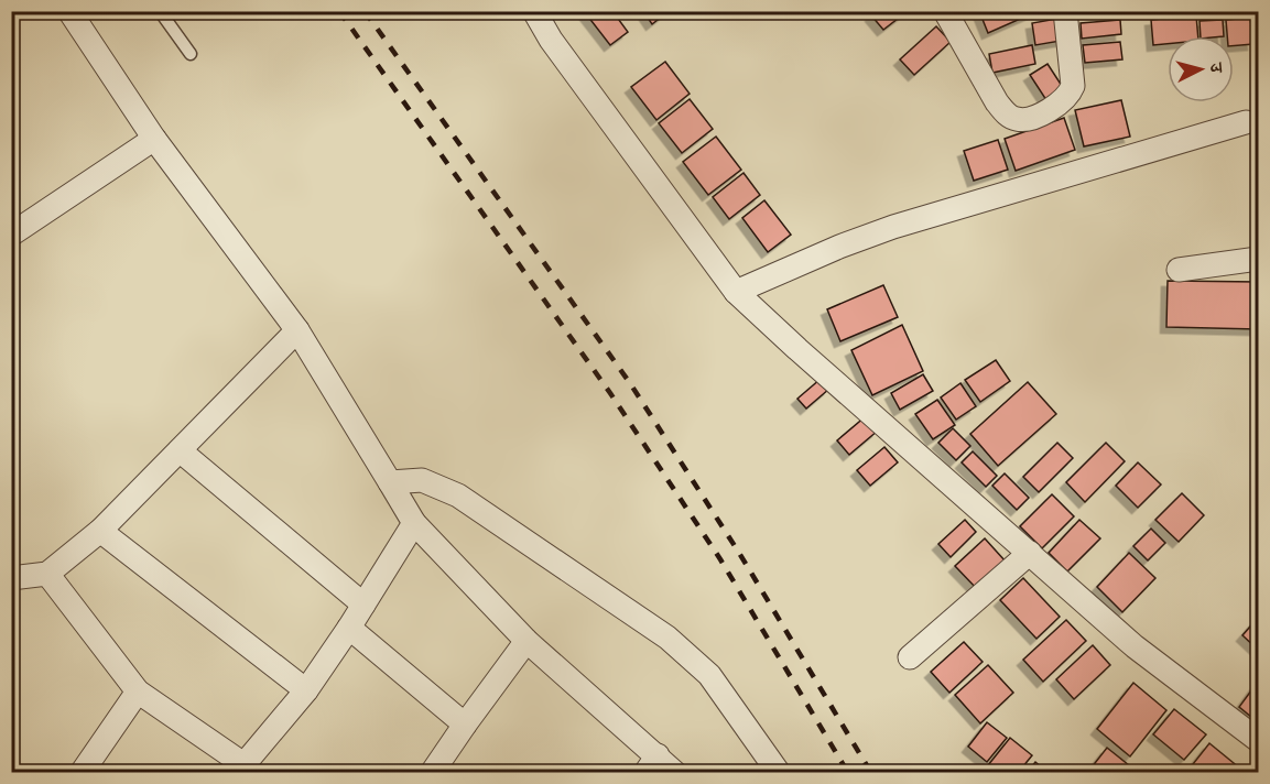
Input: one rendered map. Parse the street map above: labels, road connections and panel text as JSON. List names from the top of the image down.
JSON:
{
  "north": "right"
}
